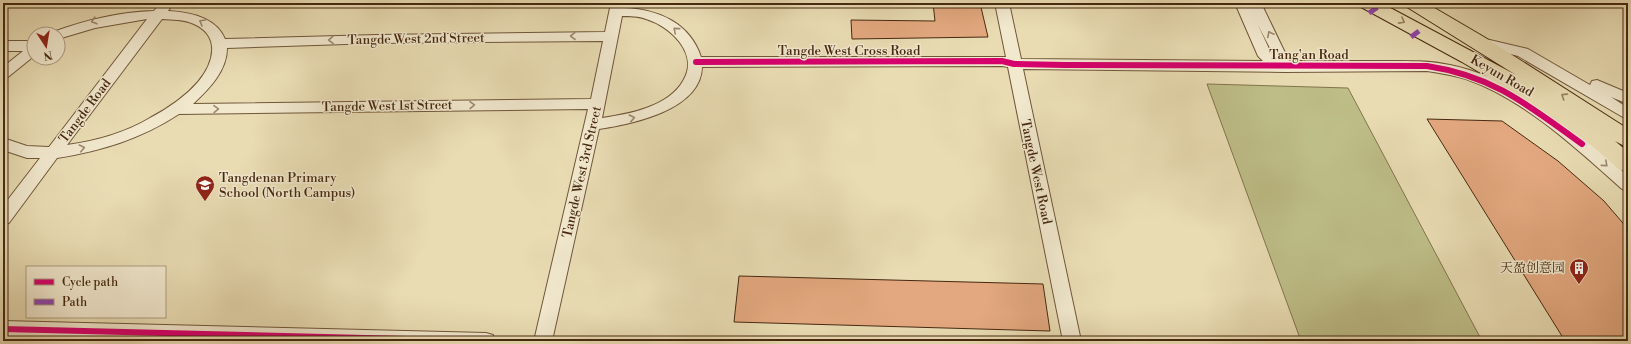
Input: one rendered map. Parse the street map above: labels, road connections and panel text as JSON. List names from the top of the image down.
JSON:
{
  "streets": {
    "highway": ["Keyun Road"],
    "street": [
      "Tangde West 2nd Street",
      "Tangde West Cross Road",
      "Tang'an Road",
      "Tangde West 1st Street",
      "Tangde Road",
      "Tangde West 3rd Street",
      "Tangde West Road"
    ]
  },
  "crossings": [
    ["Tangde West 2nd Street", "Tangde West 3rd Street"],
    ["Tangde West Cross Road", "Tang'an Road"],
    ["Tangde West Cross Road", "Tangde West Road"],
    ["Tang'an Road", "Keyun Road"],
    ["Tang'an Road", "Tangde West Road"],
    ["Tangde West 1st Street", "Tangde West 3rd Street"]
  ],
  "one_way": ["Tangde West 2nd Street", "Tangde West 1st Street"],
  "places": {
    "school or university": ["Tangdenan Primary School (North Campus)"],
    "building": ["天盈创意园"]
  },
  "legend": ["Cycle path", "Path"],
  "north": "bottom"
}
